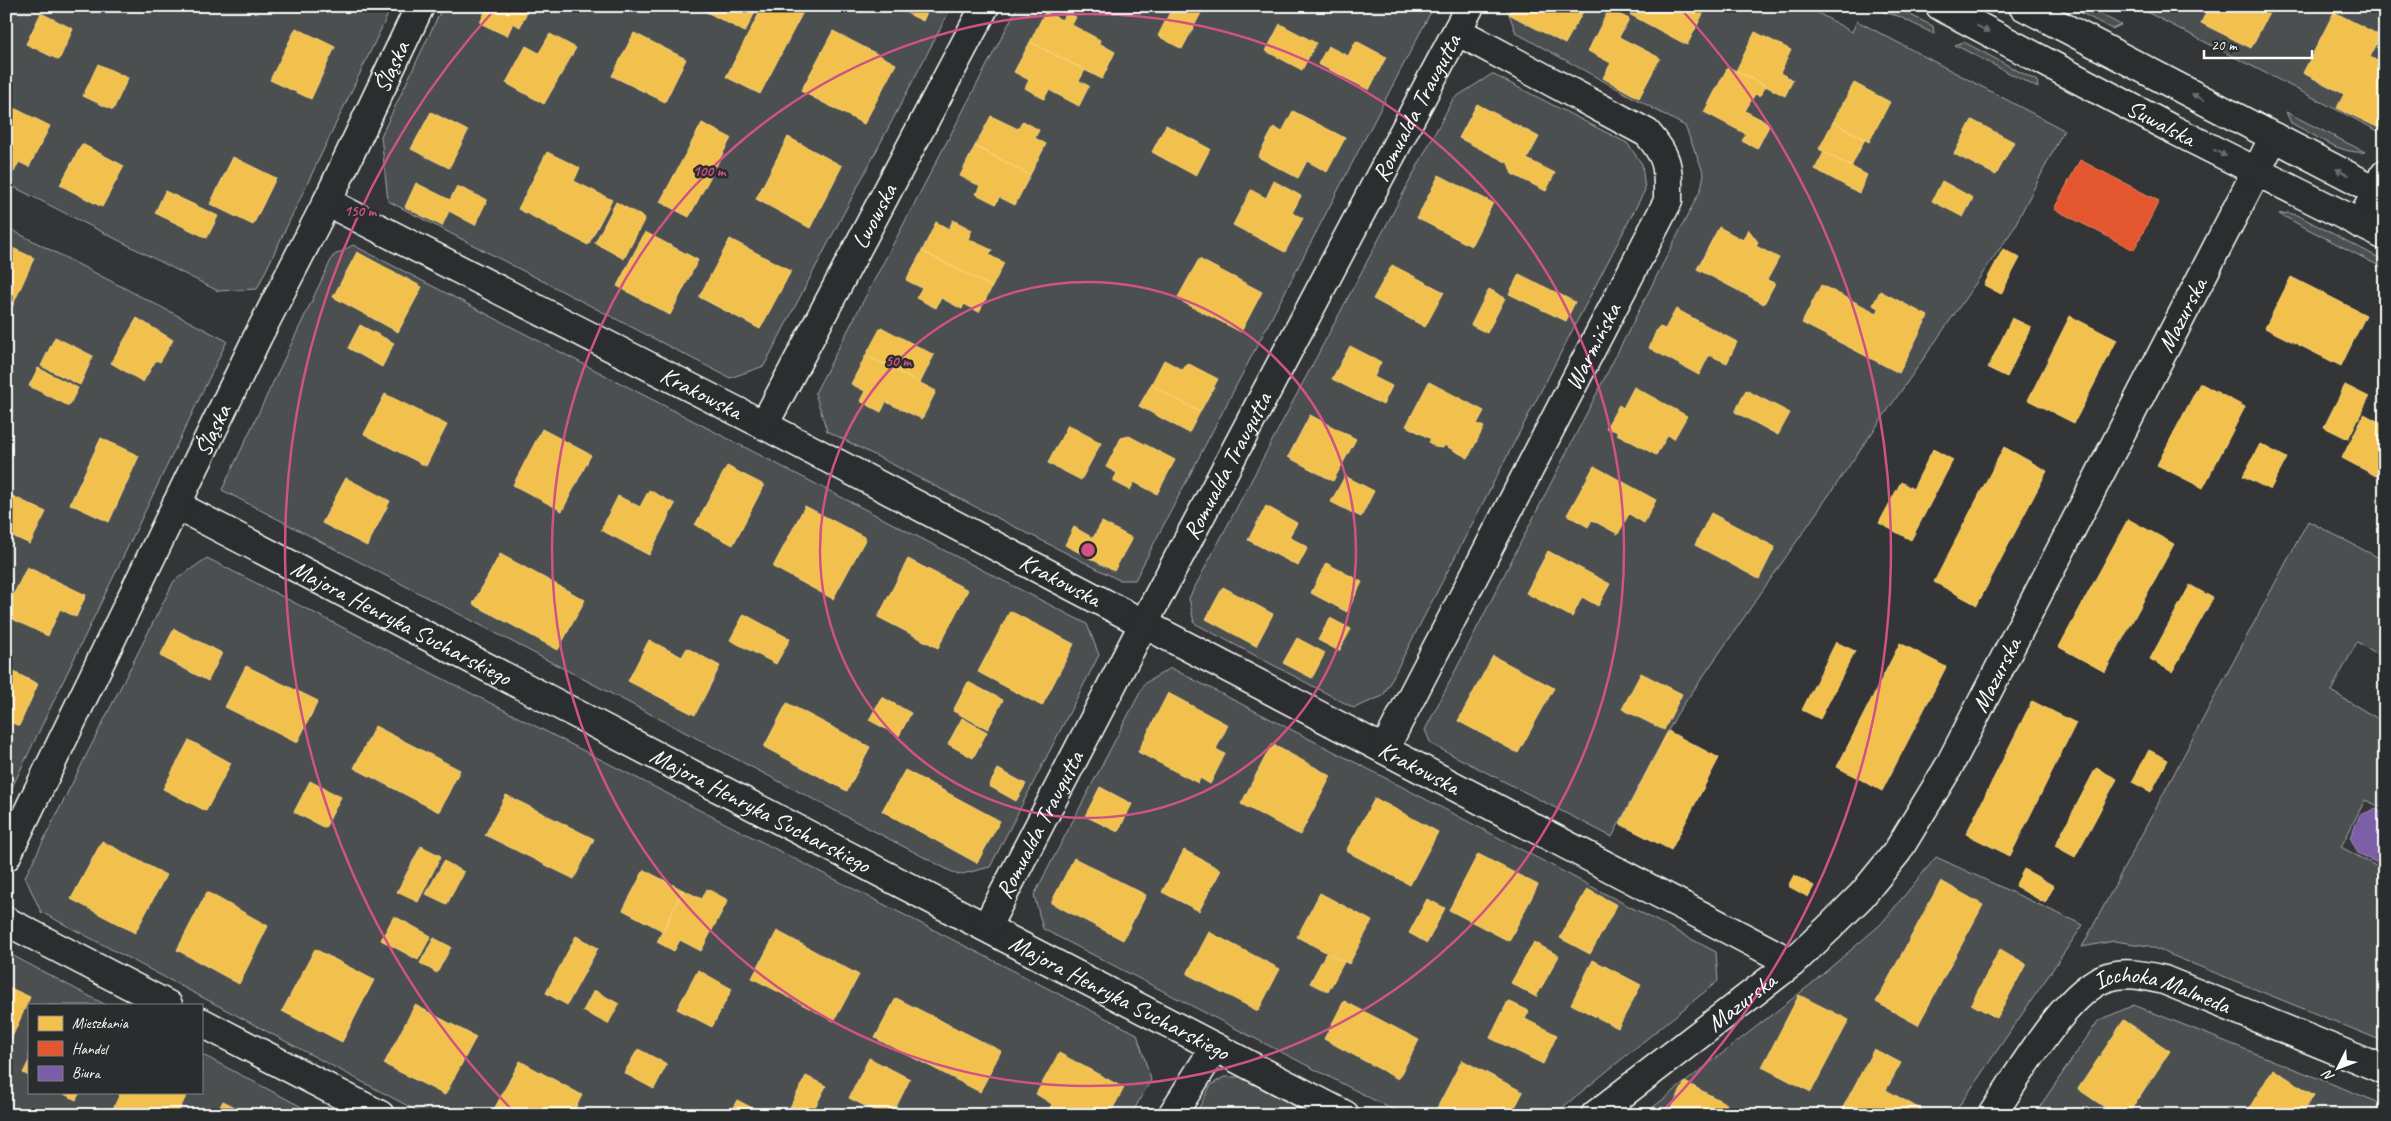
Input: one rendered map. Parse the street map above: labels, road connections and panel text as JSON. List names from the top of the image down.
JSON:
{
  "streets": {
    "street": [
      "Śląska",
      "Romualda Traugutta",
      "Suwalska",
      "Lwowska",
      "Mazurska",
      "Warmińska",
      "Krakowska",
      "Majora Henryka Sucharskiego",
      "Icchoka Malmeda"
    ]
  },
  "crossings": [
    ["Śląska", "Krakowska"],
    ["Śląska", "Majora Henryka Sucharskiego"],
    ["Romualda Traugutta", "Warmińska"],
    ["Romualda Traugutta", "Krakowska"],
    ["Romualda Traugutta", "Majora Henryka Sucharskiego"],
    ["Suwalska", "Mazurska"],
    ["Lwowska", "Krakowska"],
    ["Mazurska", "Krakowska"],
    ["Warmińska", "Krakowska"]
  ],
  "legend": ["Mieszkania", "Handel", "Biura"],
  "scale_bar": "20 m",
  "north": "bottom left",
  "rings": ["100 m", "150 m", "50 m"]
}
